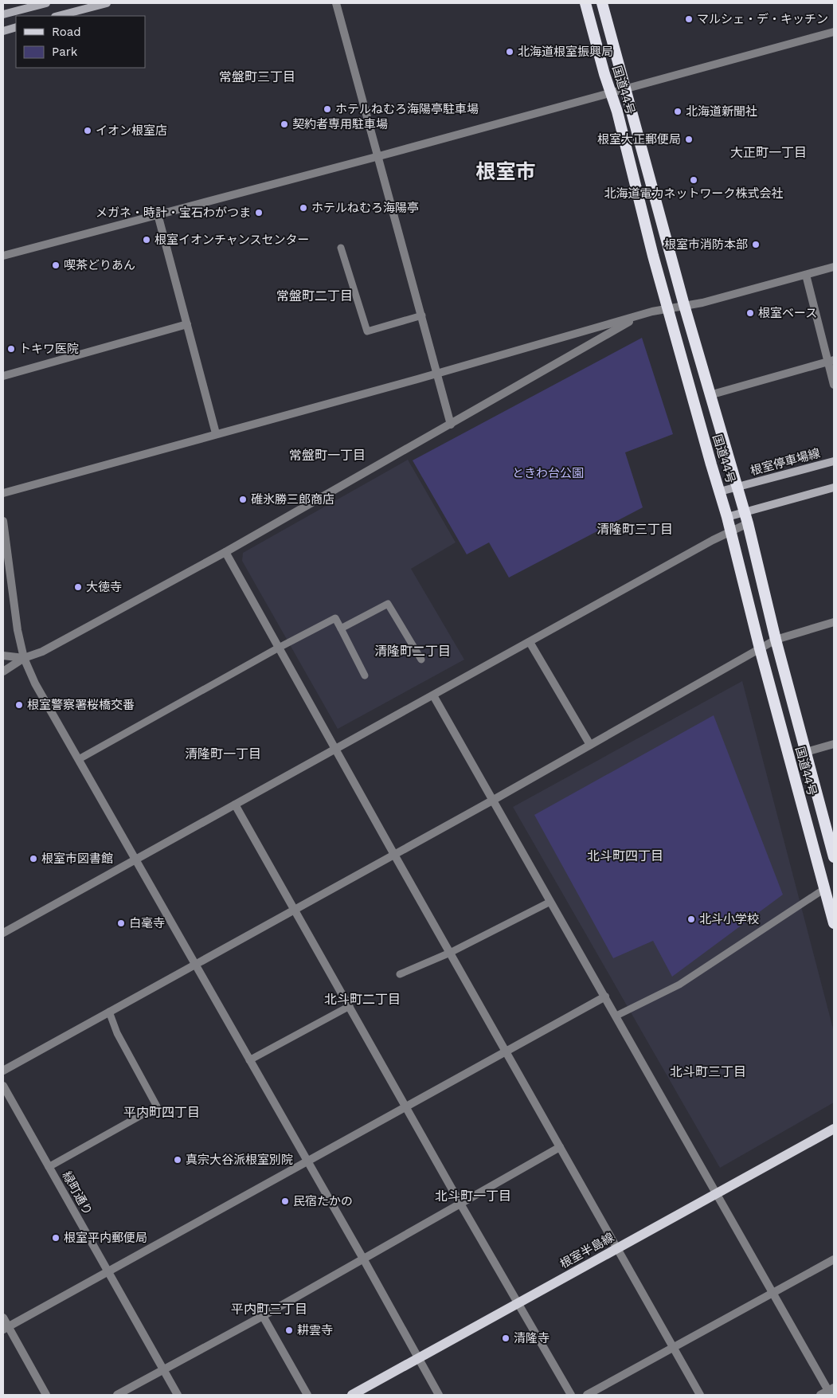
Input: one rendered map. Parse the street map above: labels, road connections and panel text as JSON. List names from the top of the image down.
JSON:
{
  "streets": {
    "highway": ["国道44号"],
    "main road": ["根室停車場線", "根室半島線"],
    "street": ["緑町通り"]
  },
  "crossings": [
    ["国道44号", "根室停車場線"]
  ],
  "districts": [
    "常盤町三丁目",
    "大正町一丁目",
    "根室市",
    "常盤町二丁目",
    "常盤町一丁目",
    "清隆町三丁目",
    "清隆町二丁目",
    "清隆町一丁目",
    "北斗町四丁目",
    "北斗町二丁目",
    "北斗町三丁目",
    "平内町四丁目",
    "北斗町一丁目",
    "平内町三丁目"
  ],
  "parks": ["ときわ台公園"],
  "places": [
    "マルシェ・デ・キッチン",
    "北海道根室振興局",
    "ホテルねむろ海陽亭駐車場",
    "北海道新聞社",
    "契約者専用駐車場",
    "イオン根室店",
    "根室大正郵便局",
    "北海道電力ネットワーク株式会社",
    "ホテルねむろ海陽亭",
    "メガネ・時計・宝石わがつま",
    "根室イオンチャンスセンター",
    "根室市消防本部",
    "喫茶どりあん",
    "根室ベース",
    "トキワ医院",
    "碓氷勝三郎商店",
    "大徳寺",
    "根室警察署桜橋交番",
    "根室市図書館",
    "北斗小学校",
    "白毫寺",
    "真宗大谷派根室別院",
    "民宿たかの",
    "根室平内郵便局",
    "耕雲寺",
    "清隆寺"
  ],
  "legend": ["Road", "Park"]
}
